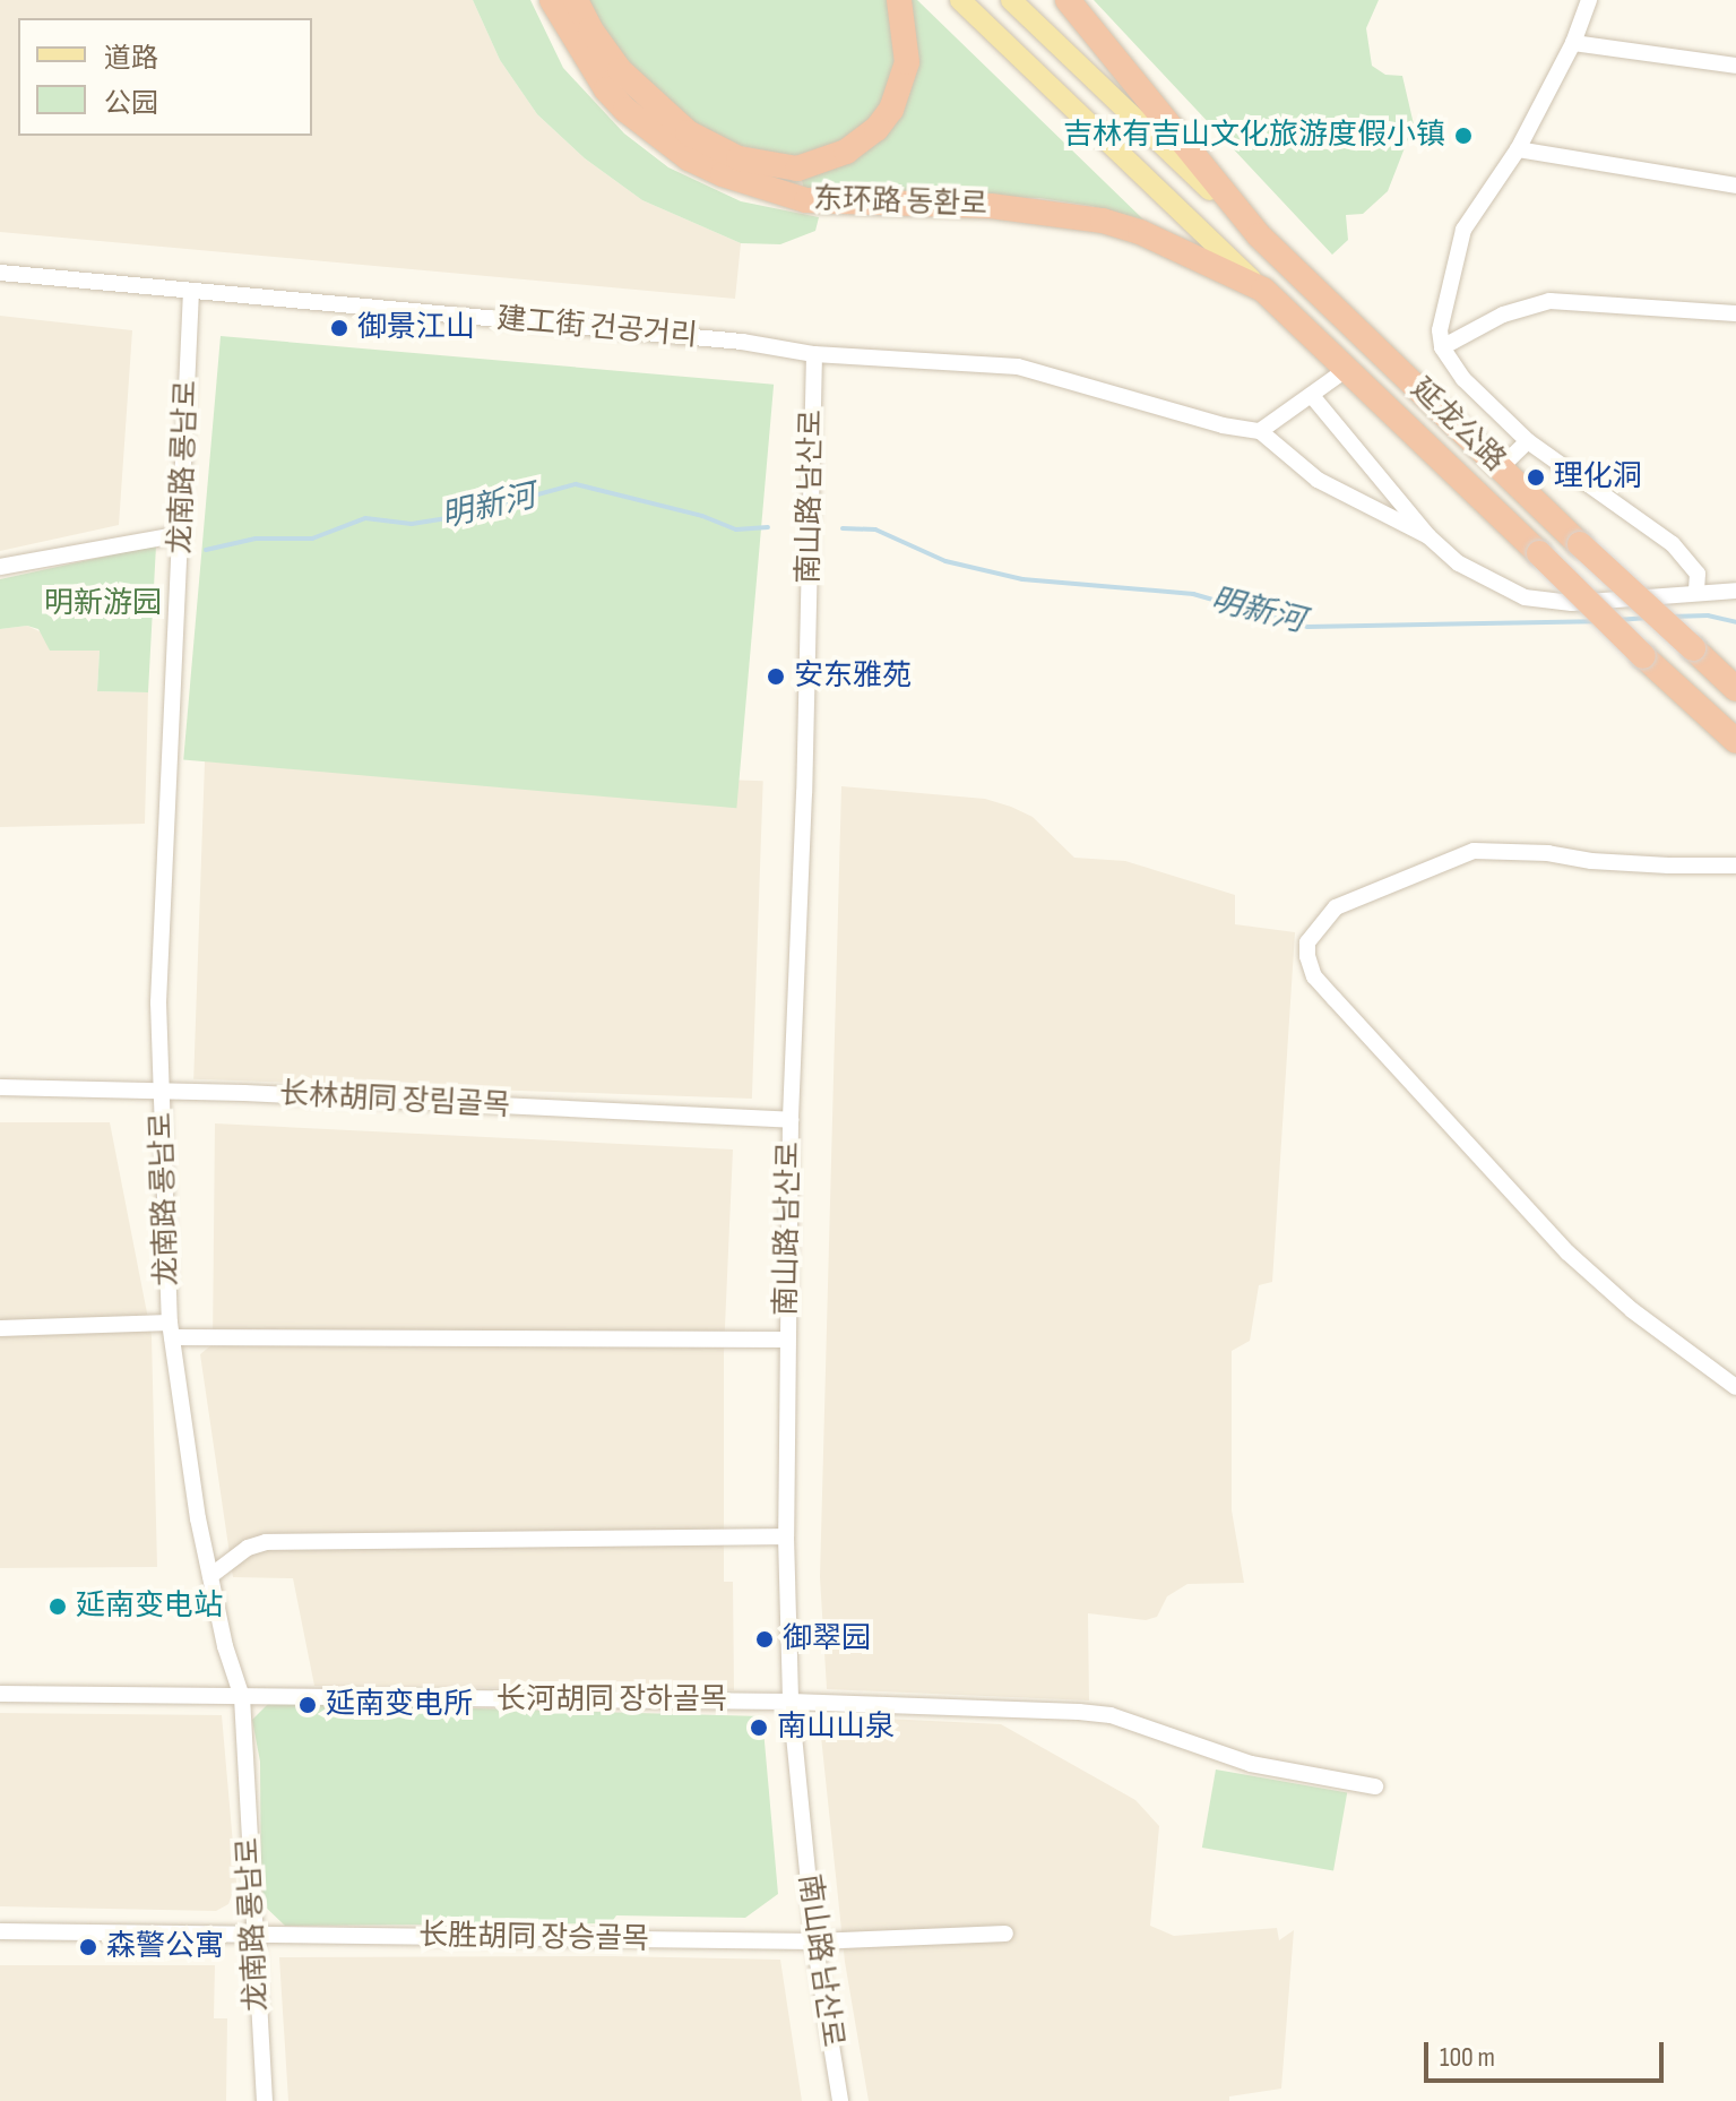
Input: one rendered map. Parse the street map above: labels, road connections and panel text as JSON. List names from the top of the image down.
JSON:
{
  "streets": {
    "highway": ["东环路 동환로", "延龙公路"],
    "street": [
      "建工街 건공거리",
      "龙南路 룡남로",
      "南山路 남산로",
      "长林胡同 장림골목",
      "长河胡同 장하골목",
      "长胜胡同 장승골목"
    ]
  },
  "crossings": [
    ["东环路 동환로", "延龙公路"],
    ["建工街 건공거리", "龙南路 룡남로"],
    ["建工街 건공거리", "南山路 남산로"],
    ["龙南路 룡남로", "长林胡同 장림골목"],
    ["龙南路 룡남로", "长河胡同 장하골목"],
    ["龙南路 룡남로", "长胜胡同 장승골목"],
    ["南山路 남산로", "长林胡同 장림골목"],
    ["南山路 남산로", "长河胡同 장하골목"],
    ["南山路 남산로", "长胜胡同 장승골목"]
  ],
  "water": ["明新河"],
  "parks": ["明新游园"],
  "places": [
    "吉林有吉山文化旅游度假小镇",
    "御景江山",
    "理化洞",
    "安东雅苑",
    "延南变电站",
    "御翠园",
    "延南变电所",
    "南山山泉",
    "森警公寓"
  ],
  "legend": ["道路", "公园"],
  "scale_bar": "100 m"
}
